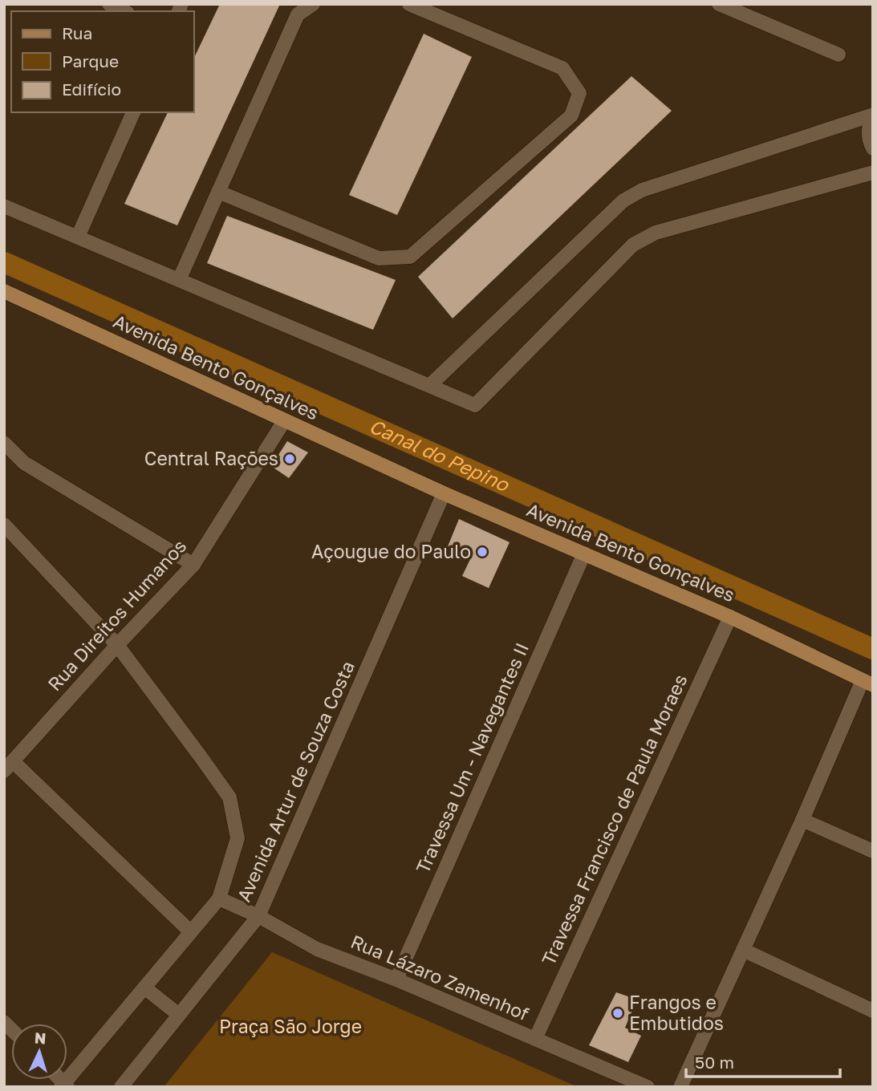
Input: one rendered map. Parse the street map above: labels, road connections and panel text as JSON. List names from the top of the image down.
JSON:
{
  "streets": {
    "main road": ["Avenida Bento Gonçalves"],
    "street": [
      "Rua Direitos Humanos",
      "Travessa Um - Navegantes II",
      "Avenida Artur de Souza Costa",
      "Travessa Francisco de Paula Moraes",
      "Rua Lázaro Zamenhof"
    ]
  },
  "crossings": [
    ["Avenida Bento Gonçalves", "Rua Direitos Humanos"],
    ["Avenida Bento Gonçalves", "Travessa Um - Navegantes II"],
    ["Avenida Bento Gonçalves", "Avenida Artur de Souza Costa"],
    ["Avenida Bento Gonçalves", "Travessa Francisco de Paula Moraes"],
    ["Rua Direitos Humanos", "Avenida Artur de Souza Costa"],
    ["Travessa Um - Navegantes II", "Rua Lázaro Zamenhof"],
    ["Avenida Artur de Souza Costa", "Rua Lázaro Zamenhof"],
    ["Travessa Francisco de Paula Moraes", "Rua Lázaro Zamenhof"]
  ],
  "water": ["Canal do Pepino"],
  "parks": ["Praça São Jorge"],
  "places": ["Central Rações", "Açougue do Paulo", "Frangos e Embutidos"],
  "legend": ["Rua", "Parque", "Edifício"],
  "scale_bar": "50 m",
  "north": "top"
}
